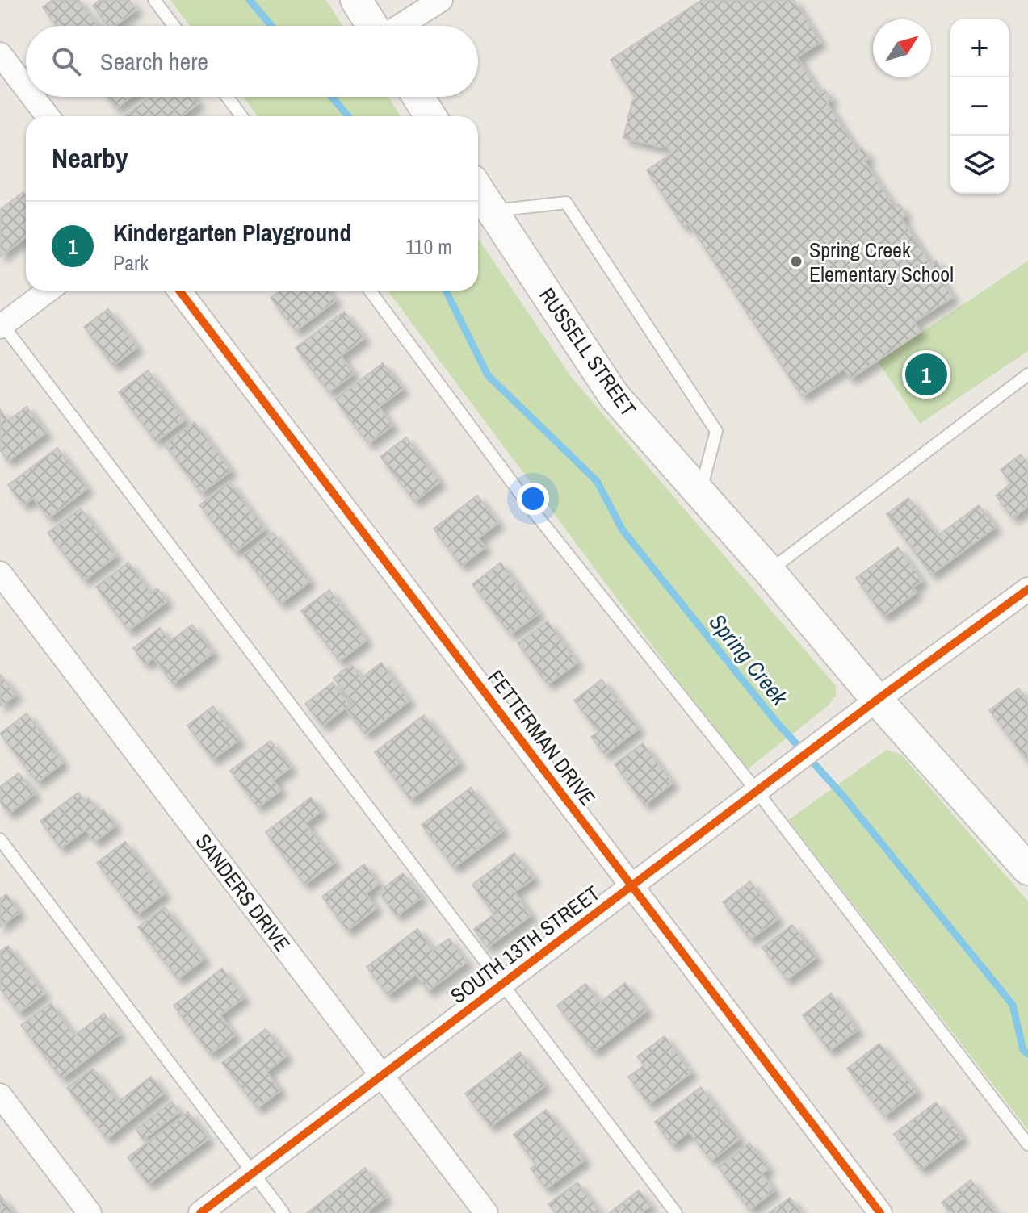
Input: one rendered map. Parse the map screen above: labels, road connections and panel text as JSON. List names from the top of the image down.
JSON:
{
  "streets": {
    "main road": ["RUSSELL STREET"],
    "street": ["FETTERMAN DRIVE", "SANDERS DRIVE", "SOUTH 13TH STREET"]
  },
  "crossings": [
    ["RUSSELL STREET", "SOUTH 13TH STREET"],
    ["FETTERMAN DRIVE", "SOUTH 13TH STREET"],
    ["SANDERS DRIVE", "SOUTH 13TH STREET"]
  ],
  "water": ["Spring Creek"],
  "places": ["Spring Creek Elementary School"],
  "north": "top right",
  "page": {
    "map_buttons": ["+", "−"],
    "search": "Search here",
    "heading": "Nearby",
    "list": [
      {
        "mark": "1",
        "name": "Kindergarten Playground",
        "note": "Park",
        "value": "110 m"
      }
    ],
    "pins": "1"
  }
}
